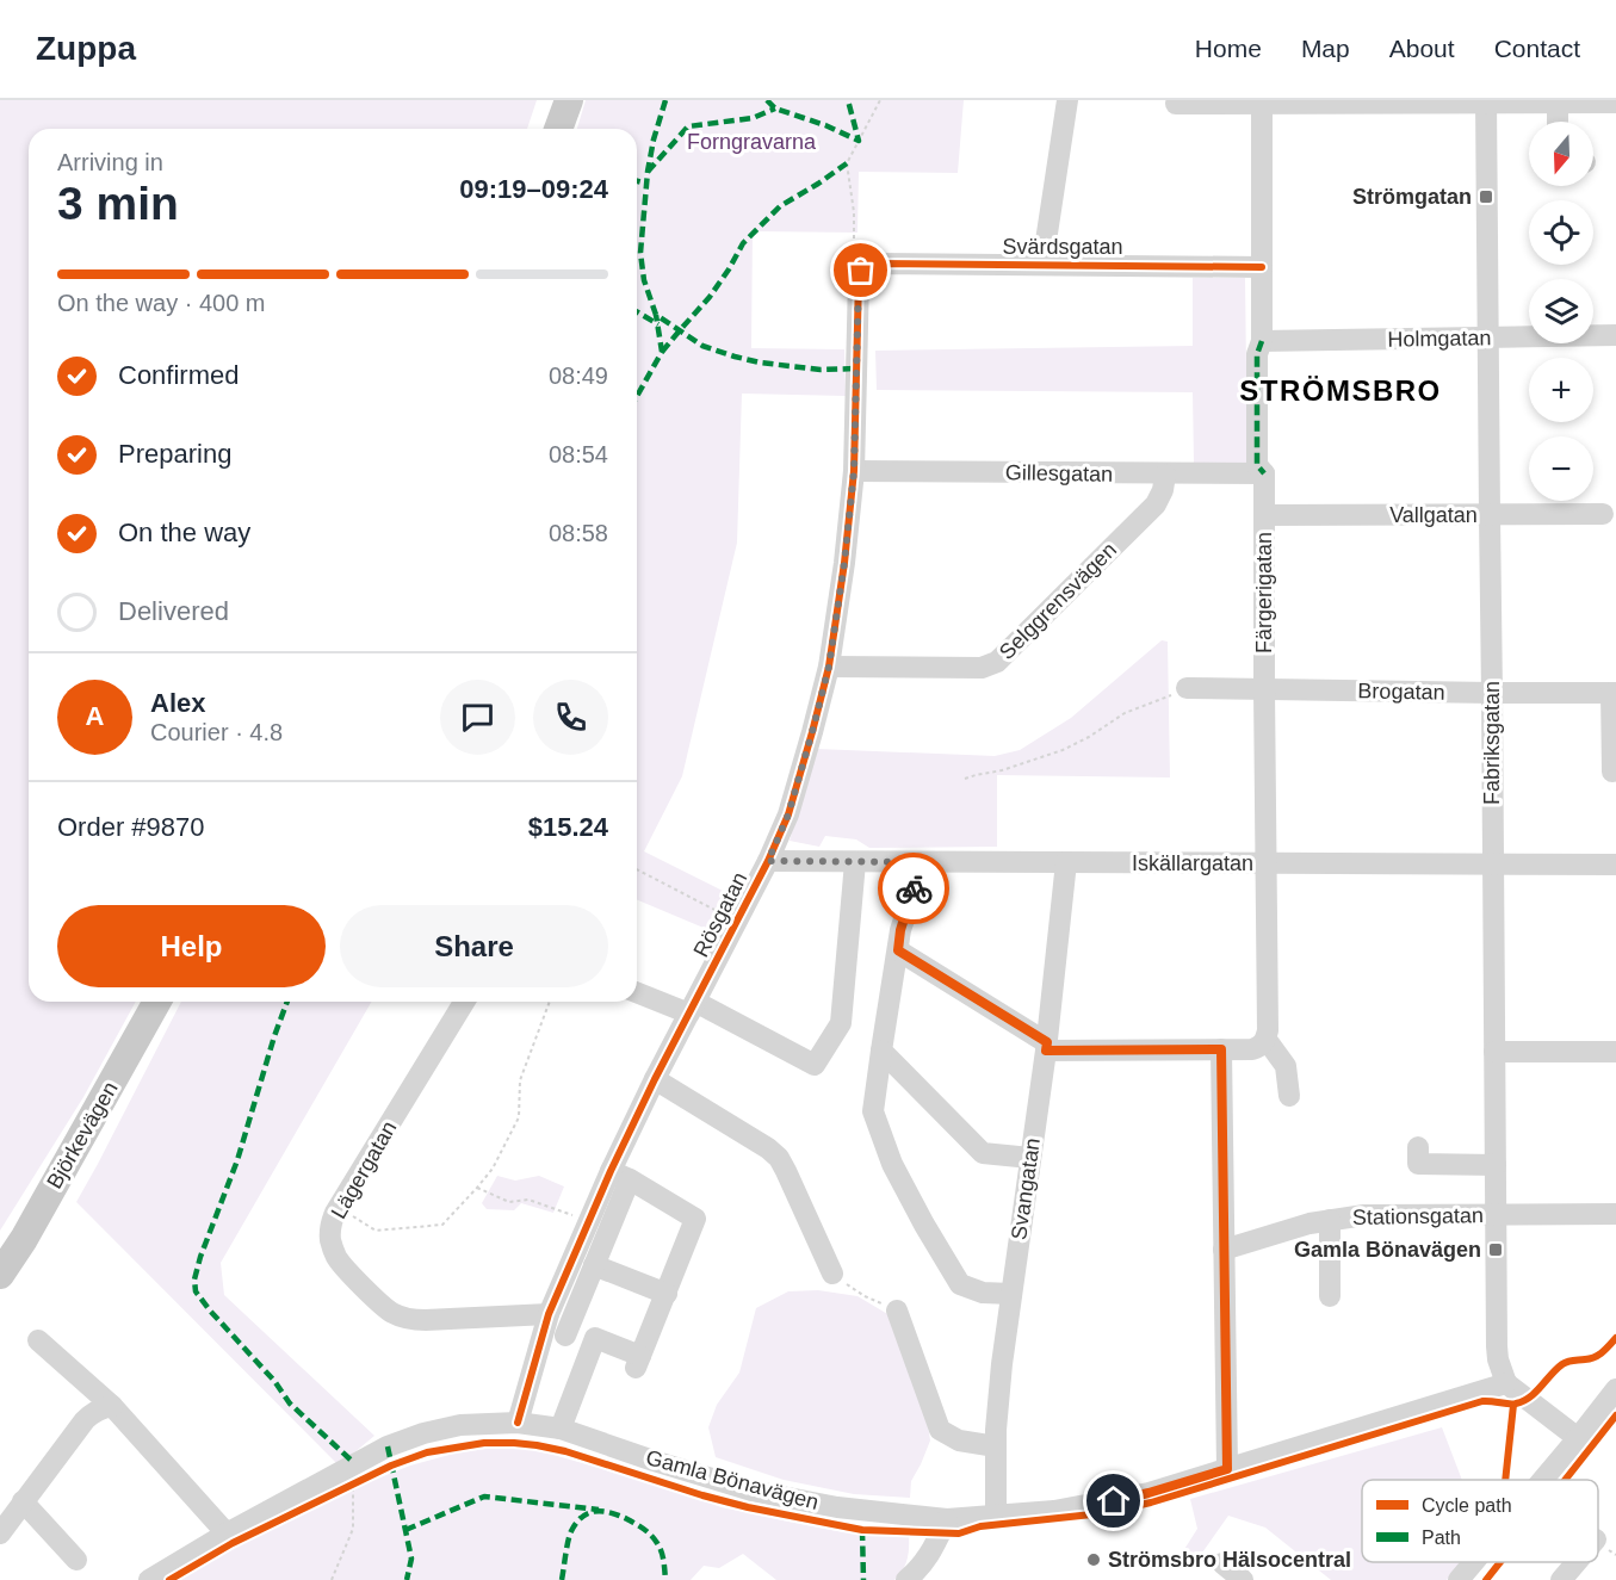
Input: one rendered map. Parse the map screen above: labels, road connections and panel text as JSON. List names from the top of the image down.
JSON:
{
  "streets": {
    "main road": ["Björkevägen"],
    "street": [
      "Svärdsgatan",
      "Holmgatan",
      "Gillesgatan",
      "Vallgatan",
      "Färgerigatan",
      "Selggrensvägen",
      "Brogatan",
      "Fabriksgatan",
      "Iskällargatan",
      "Rösgatan",
      "Lägergatan",
      "Svangatan",
      "Stationsgatan",
      "Gamla Bönavägen"
    ]
  },
  "crossings": [
    ["Svärdsgatan", "Färgerigatan"],
    ["Svärdsgatan", "Rösgatan"],
    ["Holmgatan", "Färgerigatan"],
    ["Holmgatan", "Fabriksgatan"],
    ["Gillesgatan", "Färgerigatan"],
    ["Gillesgatan", "Selggrensvägen"],
    ["Gillesgatan", "Rösgatan"],
    ["Vallgatan", "Färgerigatan"],
    ["Vallgatan", "Fabriksgatan"],
    ["Färgerigatan", "Brogatan"],
    ["Färgerigatan", "Iskällargatan"],
    ["Selggrensvägen", "Rösgatan"],
    ["Brogatan", "Fabriksgatan"],
    ["Fabriksgatan", "Iskällargatan"],
    ["Fabriksgatan", "Stationsgatan"],
    ["Fabriksgatan", "Gamla Bönavägen"],
    ["Iskällargatan", "Rösgatan"],
    ["Iskällargatan", "Svangatan"],
    ["Rösgatan", "Lägergatan"],
    ["Rösgatan", "Gamla Bönavägen"],
    ["Svangatan", "Gamla Bönavägen"]
  ],
  "districts": ["STRÖMSBRO"],
  "parks": ["Forngravarna"],
  "places": {
    "transit": ["Strömgatan", "Gamla Bönavägen"],
    "other": ["Strömsbro Hälsocentral"]
  },
  "legend": ["Cycle path", "Path"],
  "north": "bottom",
  "page": {
    "header": "Zuppa",
    "nav": [
      "Home",
      "Map",
      "About",
      "Contact"
    ],
    "map_buttons": ["+", "−"],
    "heading": ["3 min", "Arriving in", "09:19–09:24"],
    "panel": [
      "Alex",
      "Courier · 4.8",
      "Order #9870",
      "$15.24"
    ],
    "bar": "On the way · 400 m",
    "list": [
      ["Confirmed", "08:49"],
      ["Preparing", "08:54"],
      ["On the way", "08:58"],
      "Delivered"
    ],
    "round": "A",
    "buttons": ["Help", "Share"]
  }
}
